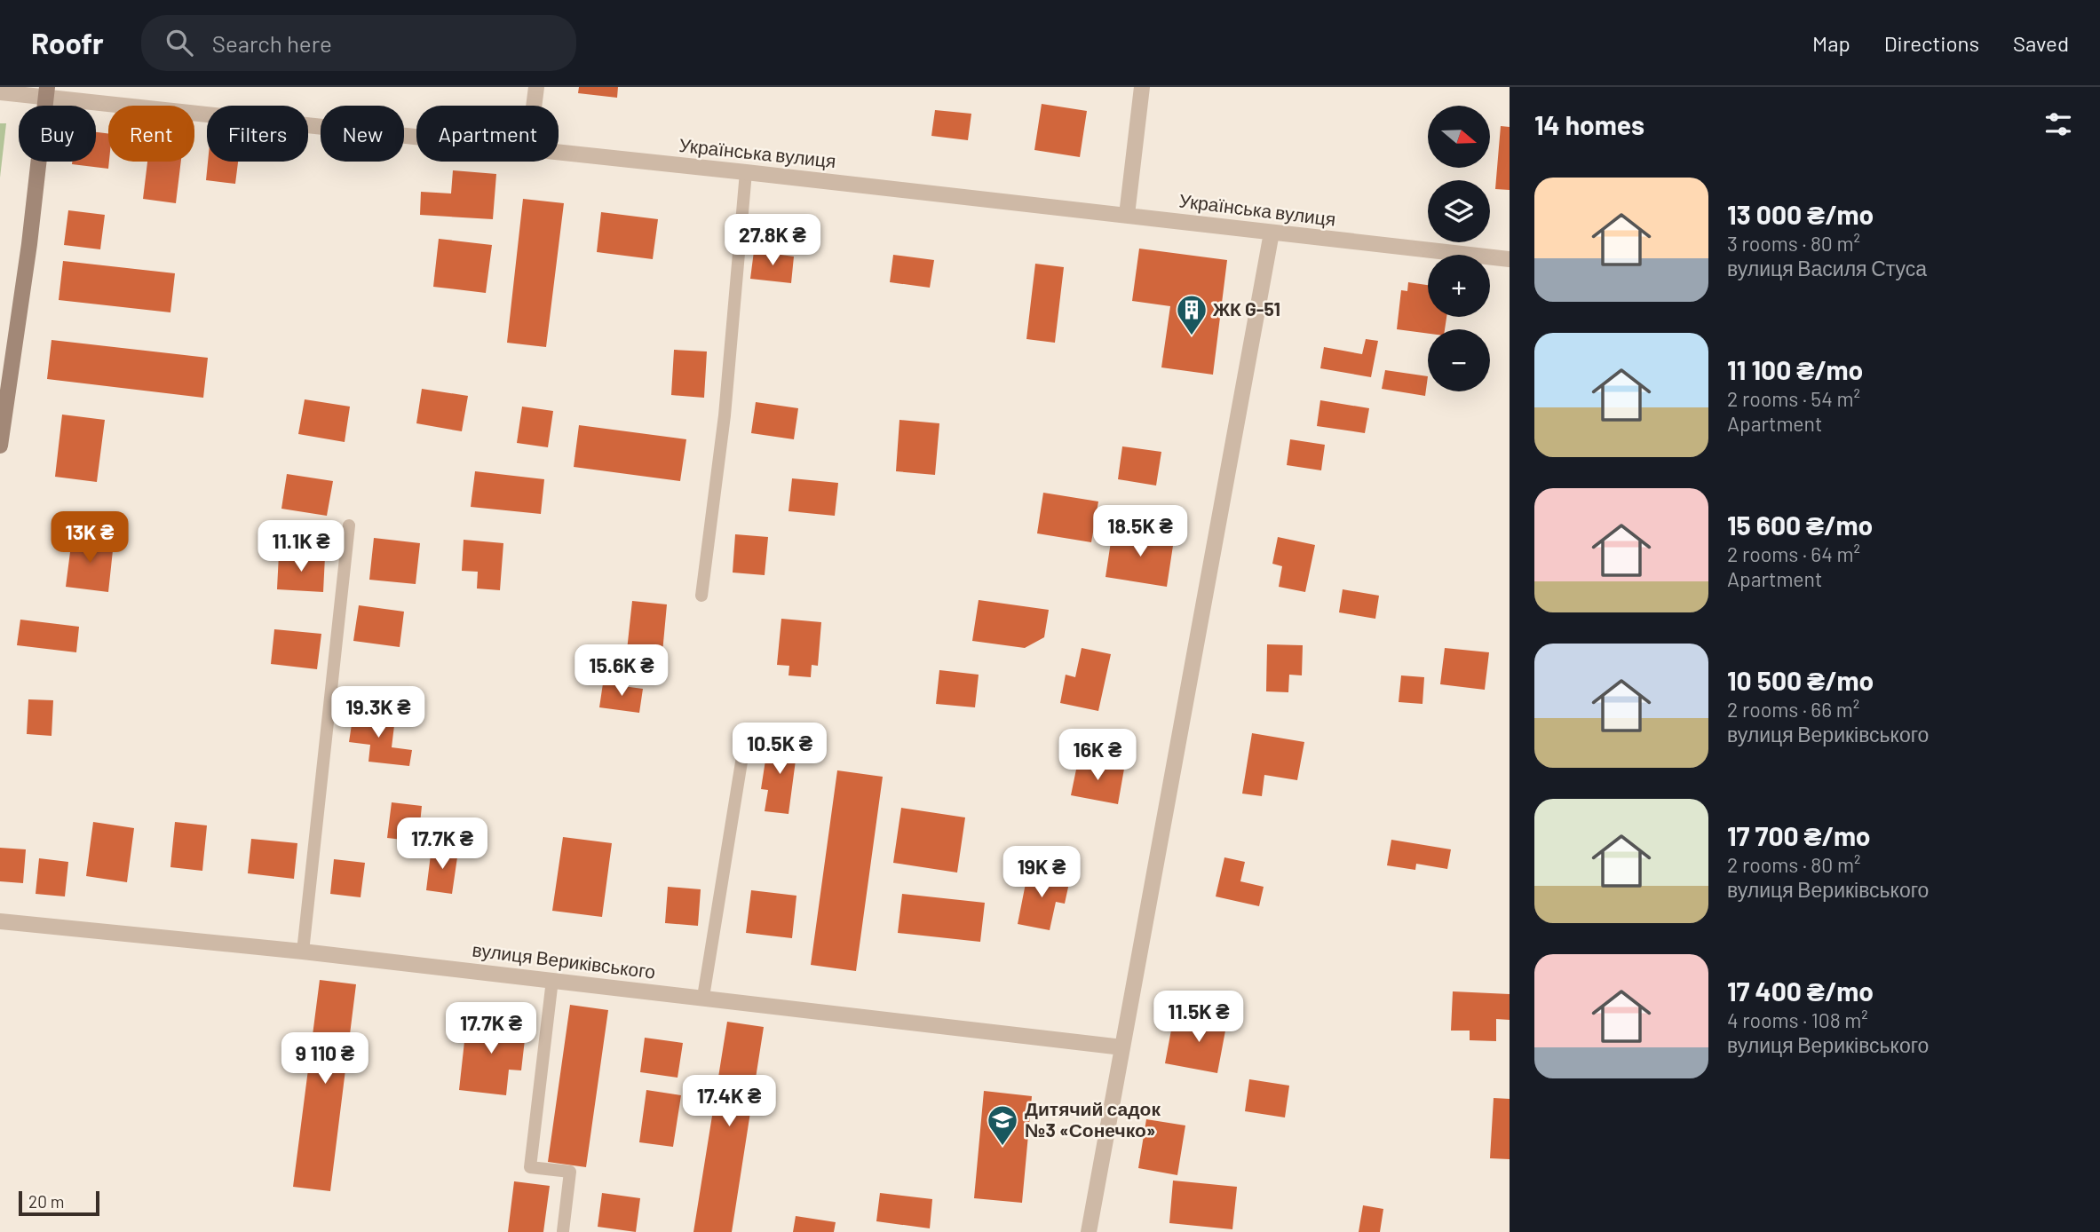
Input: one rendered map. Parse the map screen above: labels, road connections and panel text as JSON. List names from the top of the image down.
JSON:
{
  "streets": {
    "street": ["Українська вулиця", "вулиця Вериківського"]
  },
  "places": {
    "building": ["ЖК G-51"],
    "school or university": ["Дитячий садок №3 «Сонечко»"]
  },
  "scale_bar": "20 m",
  "north": "right",
  "page": {
    "header": "Roofr",
    "search": "Search here",
    "nav": ["Map", "Directions", "Saved"],
    "heading": "14 homes",
    "map_buttons": ["+", "−"],
    "chip": [
      "Buy",
      "Rent",
      "Filters",
      "New",
      "Apartment"
    ],
    "list": [
      {
        "name": "13 000 ₴/mo",
        "note": "3 rooms · 80 m² · вулиця Василя Стуса"
      },
      {
        "name": "11 100 ₴/mo",
        "note": "2 rooms · 54 m² · Apartment"
      },
      {
        "name": "15 600 ₴/mo",
        "note": "2 rooms · 64 m² · Apartment"
      },
      {
        "name": "10 500 ₴/mo",
        "note": "2 rooms · 66 m² · вулиця Вериківського"
      },
      {
        "name": "17 700 ₴/mo",
        "note": "2 rooms · 80 m² · вулиця Вериківського"
      },
      {
        "name": "17 400 ₴/mo",
        "note": "4 rooms · 108 m² · вулиця Вериківського"
      }
    ],
    "price": [
      "27.8K ₴",
      "18.5K ₴",
      "13K ₴",
      "11.1K ₴",
      "15.6K ₴",
      "19.3K ₴",
      "10.5K ₴",
      "16K ₴",
      "17.7K ₴",
      "19K ₴",
      "11.5K ₴",
      "17.7K ₴",
      "9 110 ₴",
      "17.4K ₴"
    ],
    "scale": "20 m"
  }
}
